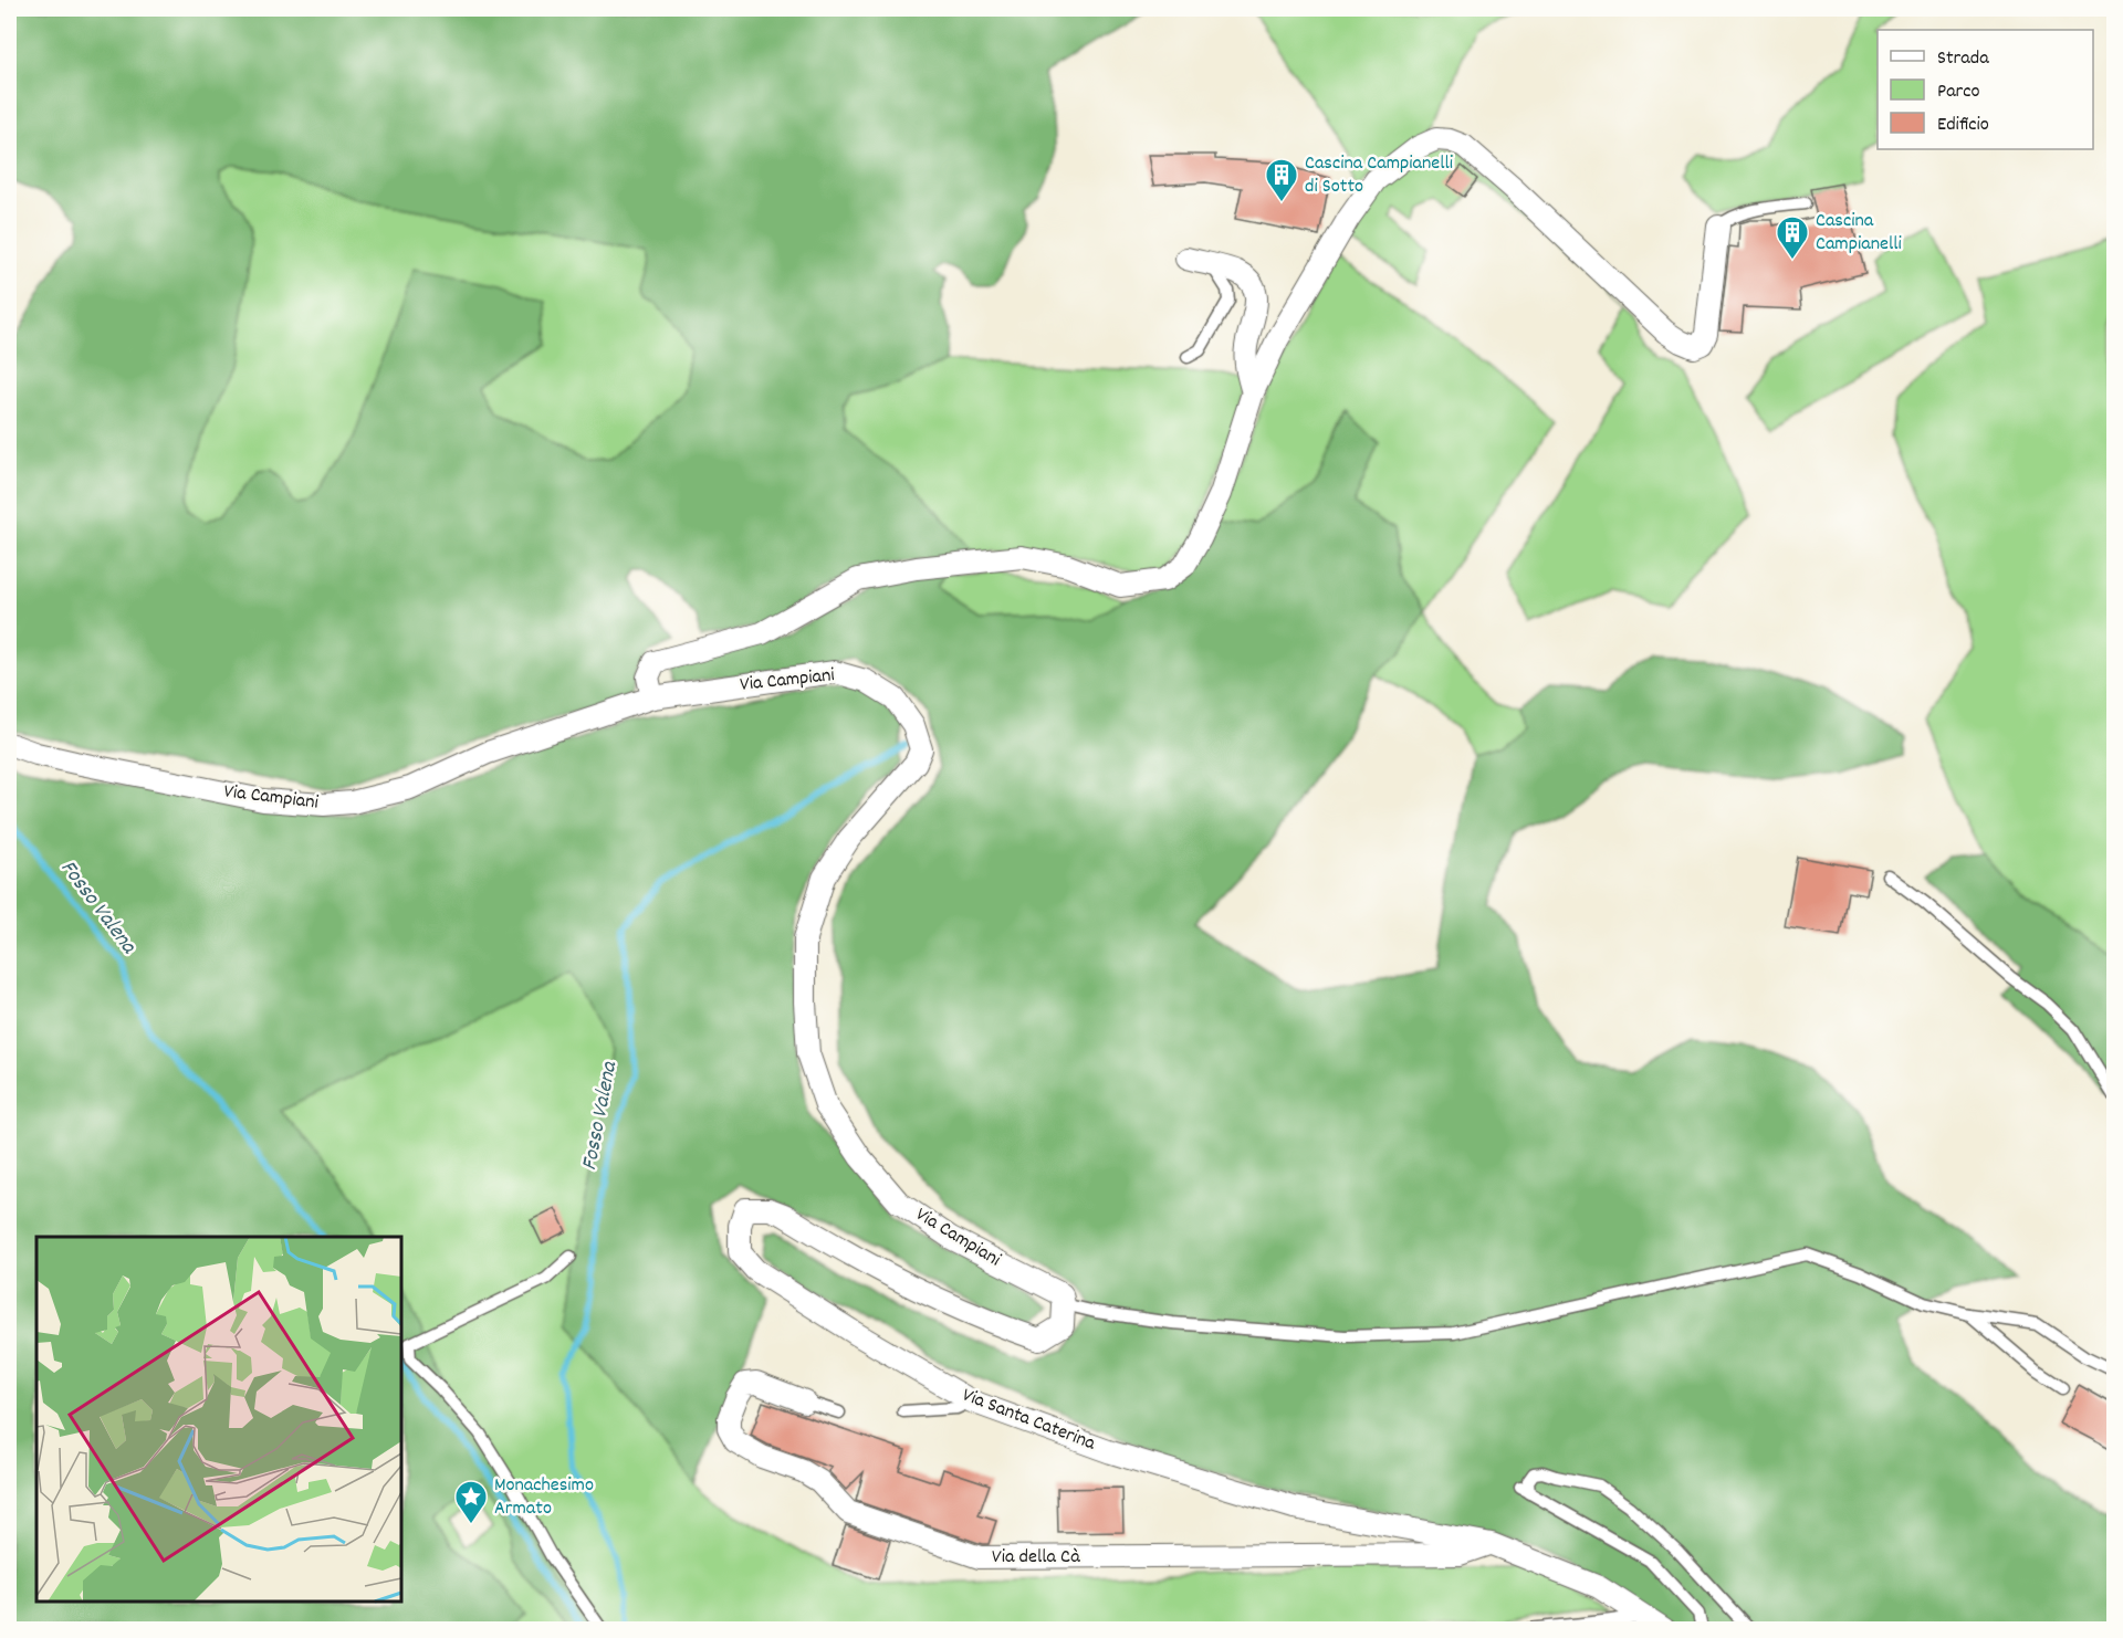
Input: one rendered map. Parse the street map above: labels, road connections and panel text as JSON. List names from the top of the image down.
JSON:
{
  "streets": {
    "street": ["Via Campiani", "Via Santa Caterina", "Via della Cà"]
  },
  "crossings": [
    ["Via Campiani", "Via Santa Caterina"],
    ["Via Santa Caterina", "Via della Cà"]
  ],
  "water": ["Fosso Valena"],
  "places": {
    "building": ["Cascina Campianelli di Sotto", "Cascina Campianelli"],
    "place": ["Monachesimo Armato"]
  },
  "legend": ["Strada", "Parco", "Edificio"]
}
